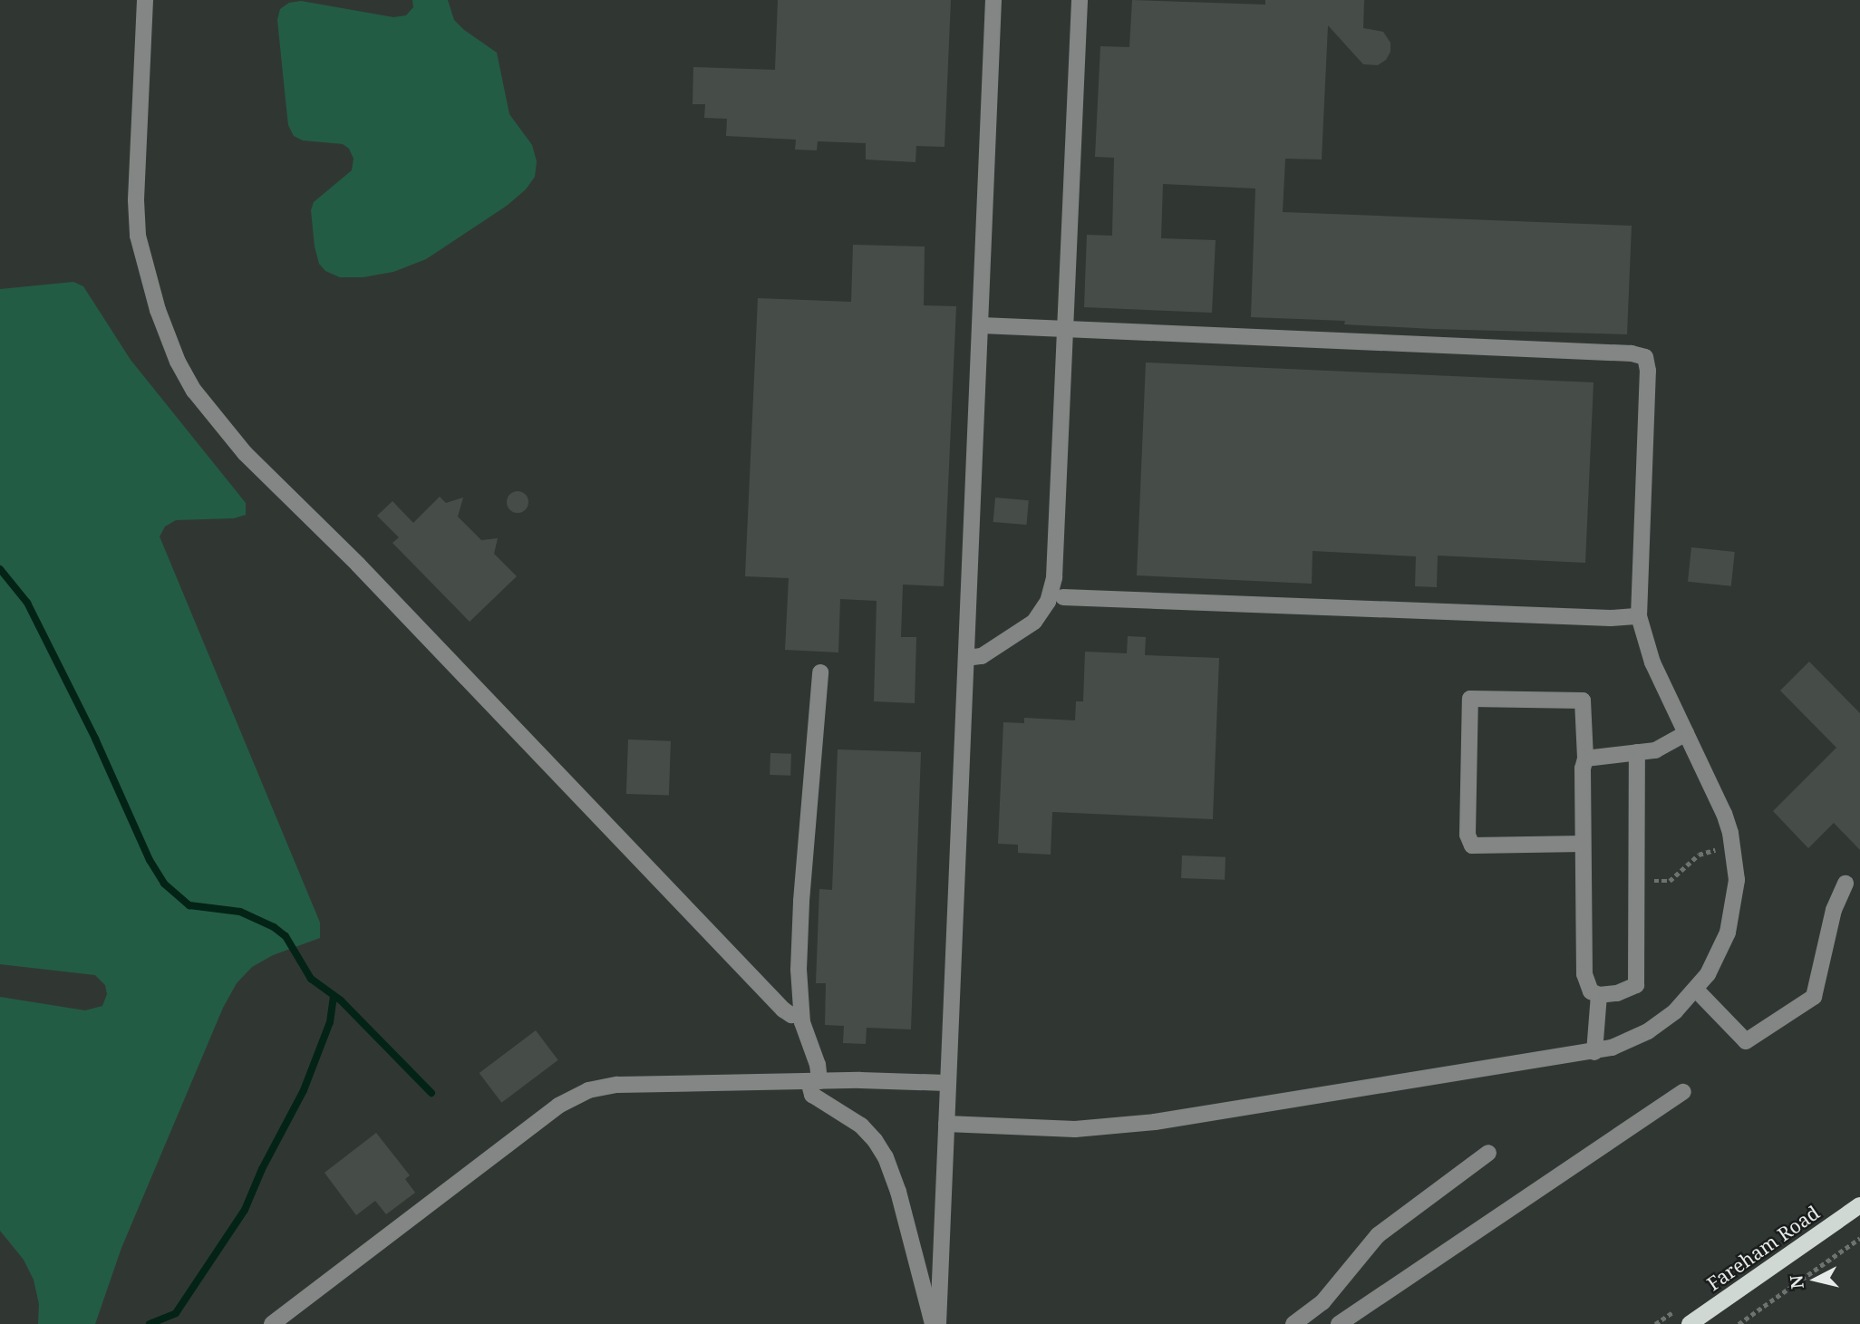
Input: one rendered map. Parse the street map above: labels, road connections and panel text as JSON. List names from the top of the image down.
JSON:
{
  "streets": {
    "main road": ["Fareham Road"]
  },
  "north": "left"
}
